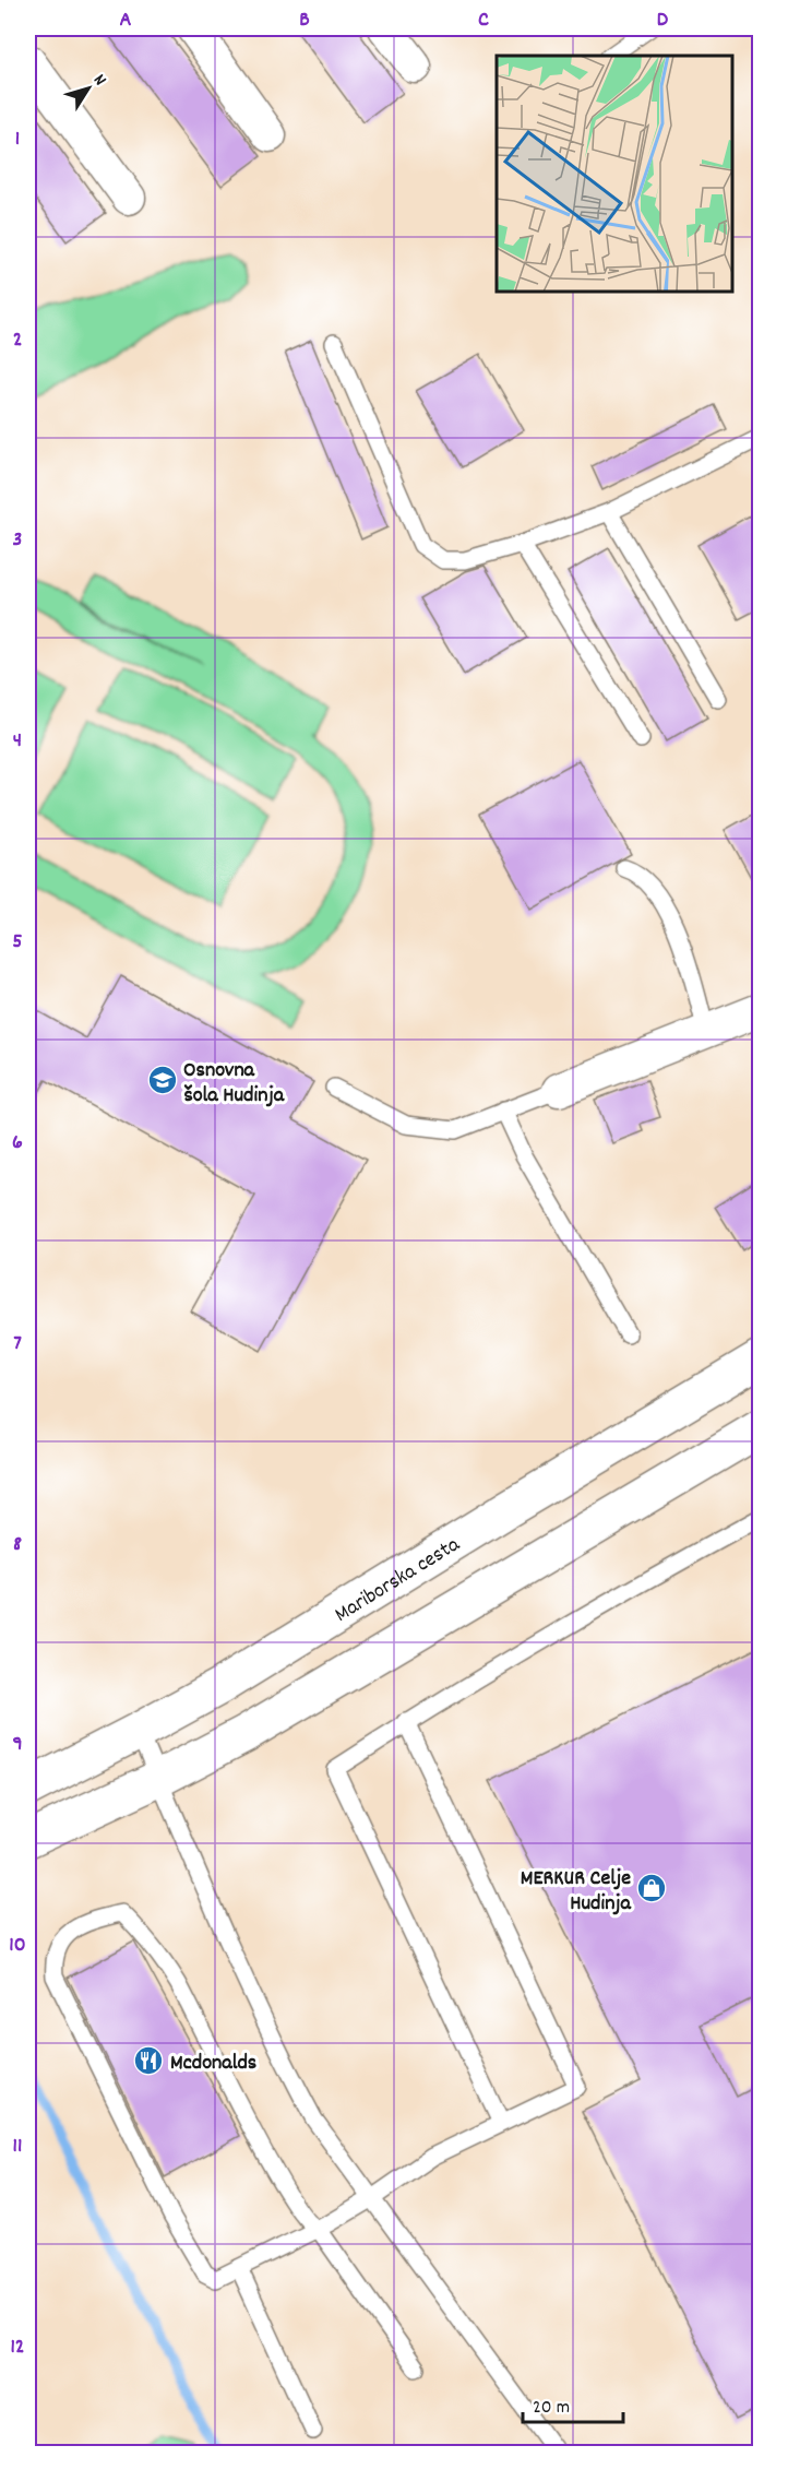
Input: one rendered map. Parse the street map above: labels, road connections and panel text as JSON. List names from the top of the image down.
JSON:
{
  "streets": {
    "main road": ["Mariborska cesta"]
  },
  "places": {
    "school or university": ["Osnovna šola Hudinja"],
    "shop": ["MERKUR Celje Hudinja"],
    "restaurant": ["Mcdonalds"]
  },
  "scale_bar": "20 m",
  "north": "top right",
  "grid": {
    "columns": [
      "A",
      "B",
      "C",
      "D"
    ],
    "rows": [
      "1",
      "2",
      "3",
      "4",
      "5",
      "6",
      "7",
      "8",
      "9",
      "10",
      "11",
      "12"
    ]
  }
}
